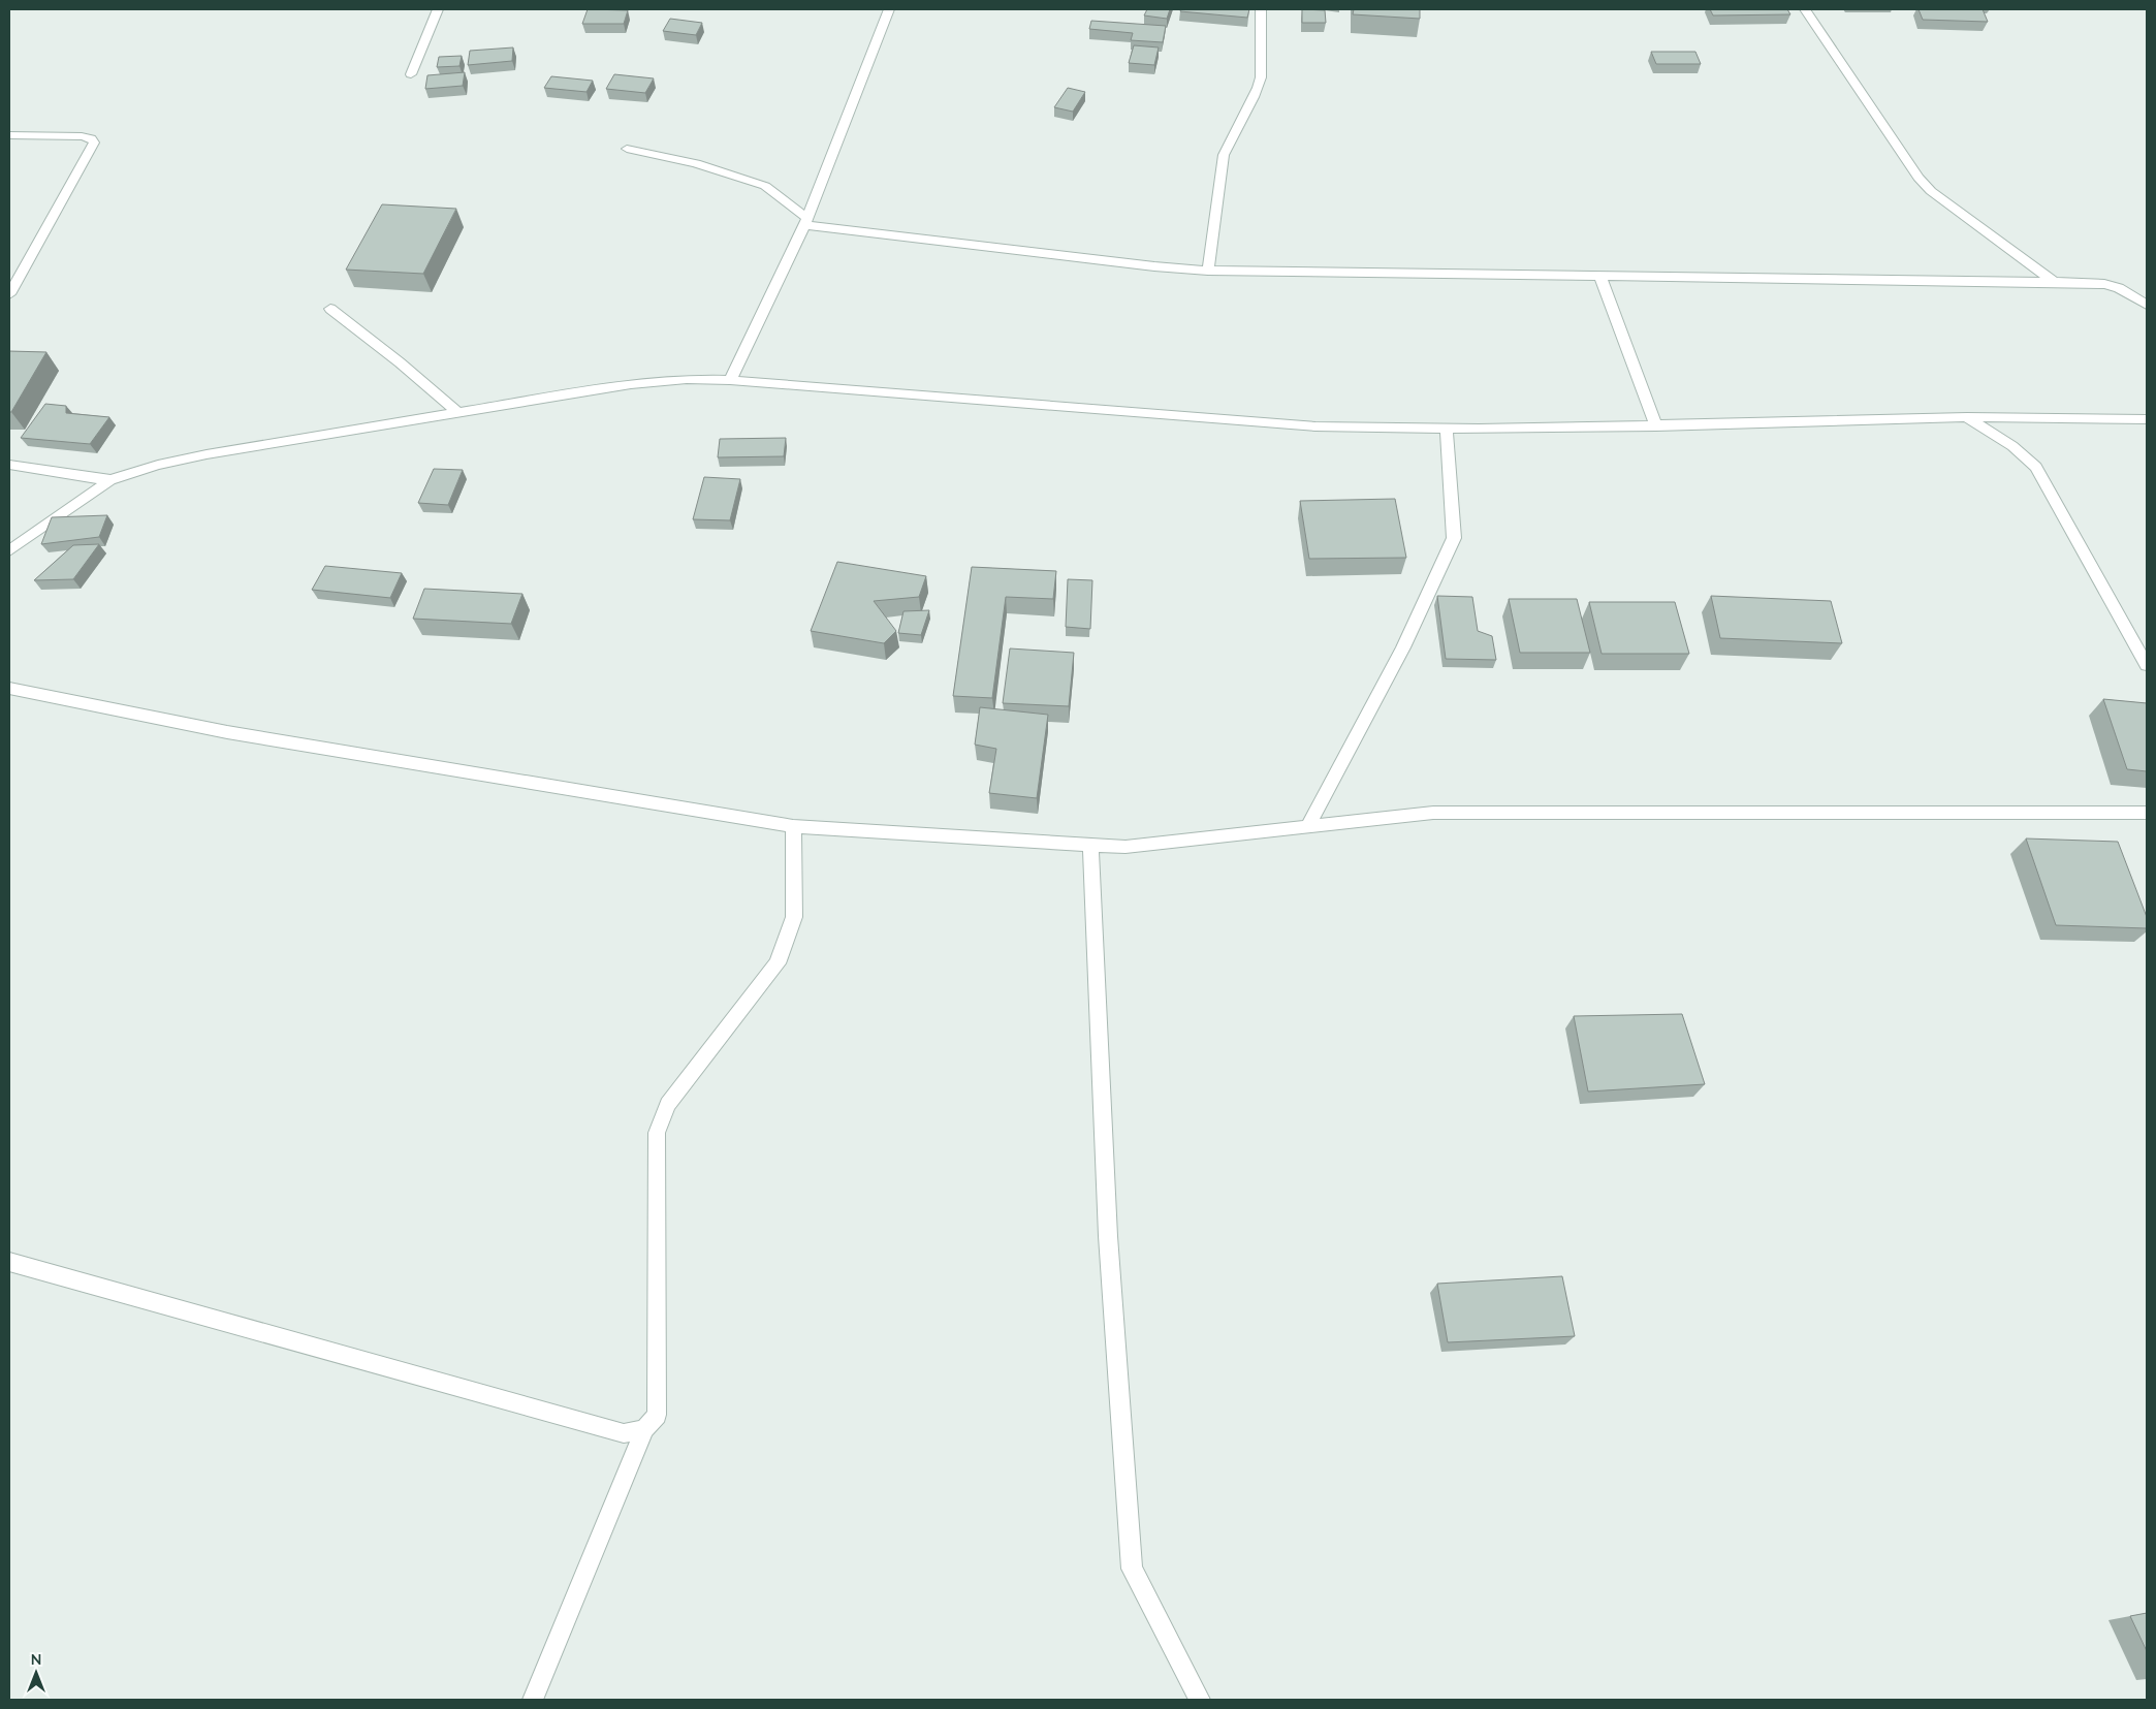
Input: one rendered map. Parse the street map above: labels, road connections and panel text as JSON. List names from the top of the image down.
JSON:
{
  "north": "top"
}
